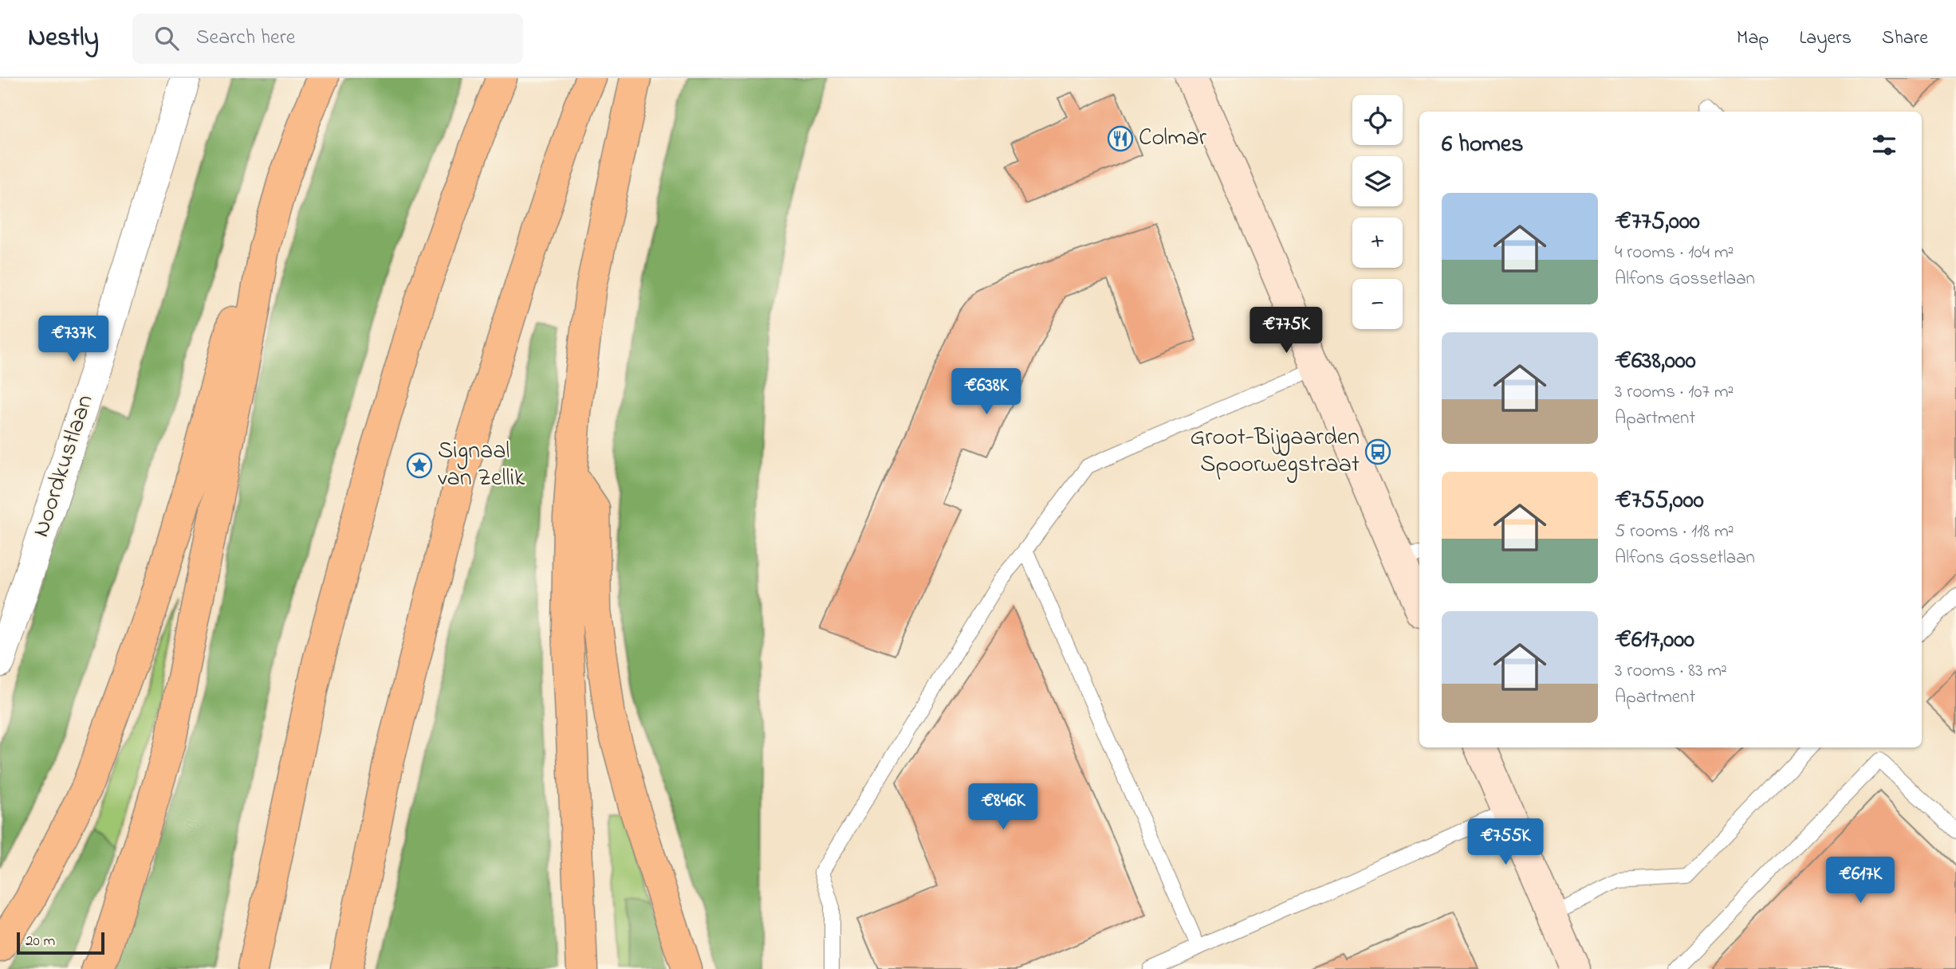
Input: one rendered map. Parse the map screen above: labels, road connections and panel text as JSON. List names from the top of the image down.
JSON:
{
  "streets": {
    "street": ["Noordkustlaan"]
  },
  "places": {
    "restaurant": ["Colmar"],
    "bus stop": ["Groot-Bijgaarden Spoorwegstraat"],
    "place": ["Signaal van Zellik"]
  },
  "scale_bar": "20 m",
  "page": {
    "header": "Nestly",
    "search": "Search here",
    "nav": ["Map", "Layers", "Share"],
    "map_buttons": ["+", "−"],
    "heading": "6 homes",
    "list": [
      {
        "name": "€775,000",
        "note": "4 rooms · 104 m² · Alfons Gossetlaan"
      },
      {
        "name": "€638,000",
        "note": "3 rooms · 107 m² · Apartment"
      },
      {
        "name": "€755,000",
        "note": "5 rooms · 118 m² · Alfons Gossetlaan"
      },
      {
        "name": "€617,000",
        "note": "3 rooms · 83 m² · Apartment"
      }
    ],
    "price": [
      "€775K",
      "€737K",
      "€638K",
      "€846K",
      "€755K",
      "€617K"
    ],
    "scale": "20 m"
  }
}
